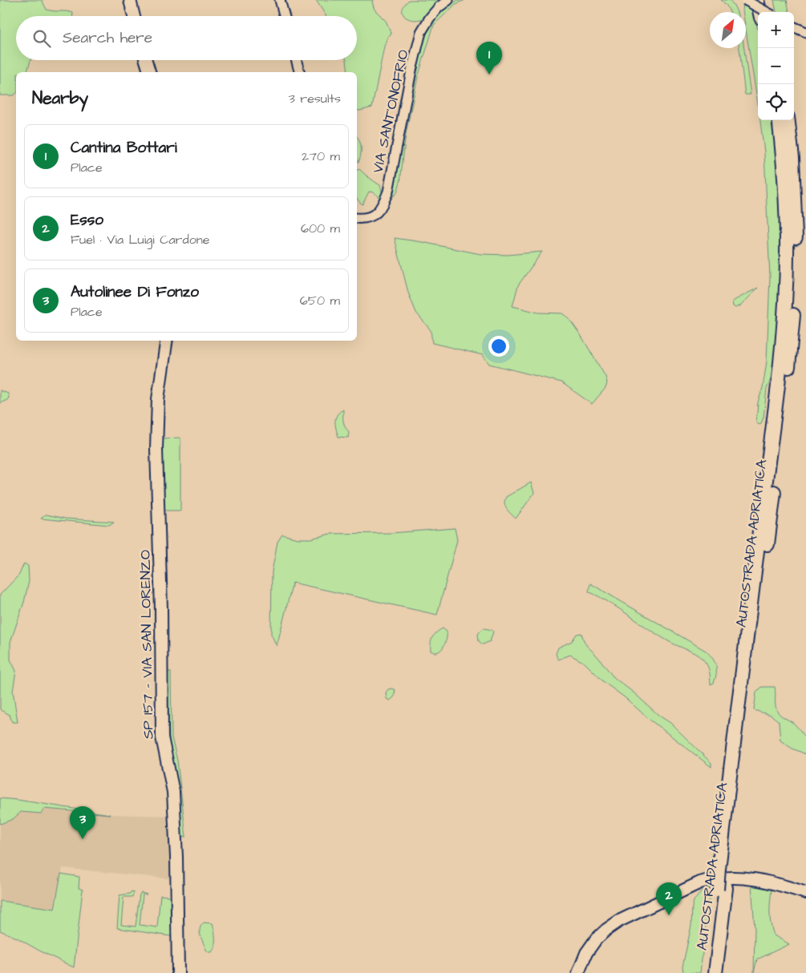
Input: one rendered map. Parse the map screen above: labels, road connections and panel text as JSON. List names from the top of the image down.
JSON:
{
  "streets": {
    "highway": ["AUTOSTRADA ADRIATICA"],
    "main road": ["SP 157 - VIA SAN LORENZO"],
    "street": ["VIA SANT'ONOFRIO"]
  },
  "north": "top right",
  "page": {
    "map_buttons": ["+", "−"],
    "search": "Search here",
    "pins": ["1", "3", "2"],
    "heading": ["Nearby", "3 results"],
    "list": [
      {
        "mark": "1",
        "name": "Cantina Bottari",
        "note": "Place",
        "value": "270 m"
      },
      {
        "mark": "2",
        "name": "Esso",
        "note": "Fuel · Via Luigi Cardone",
        "value": "600 m"
      },
      {
        "mark": "3",
        "name": "Autolinee Di Fonzo",
        "note": "Place",
        "value": "650 m"
      }
    ]
  }
}
